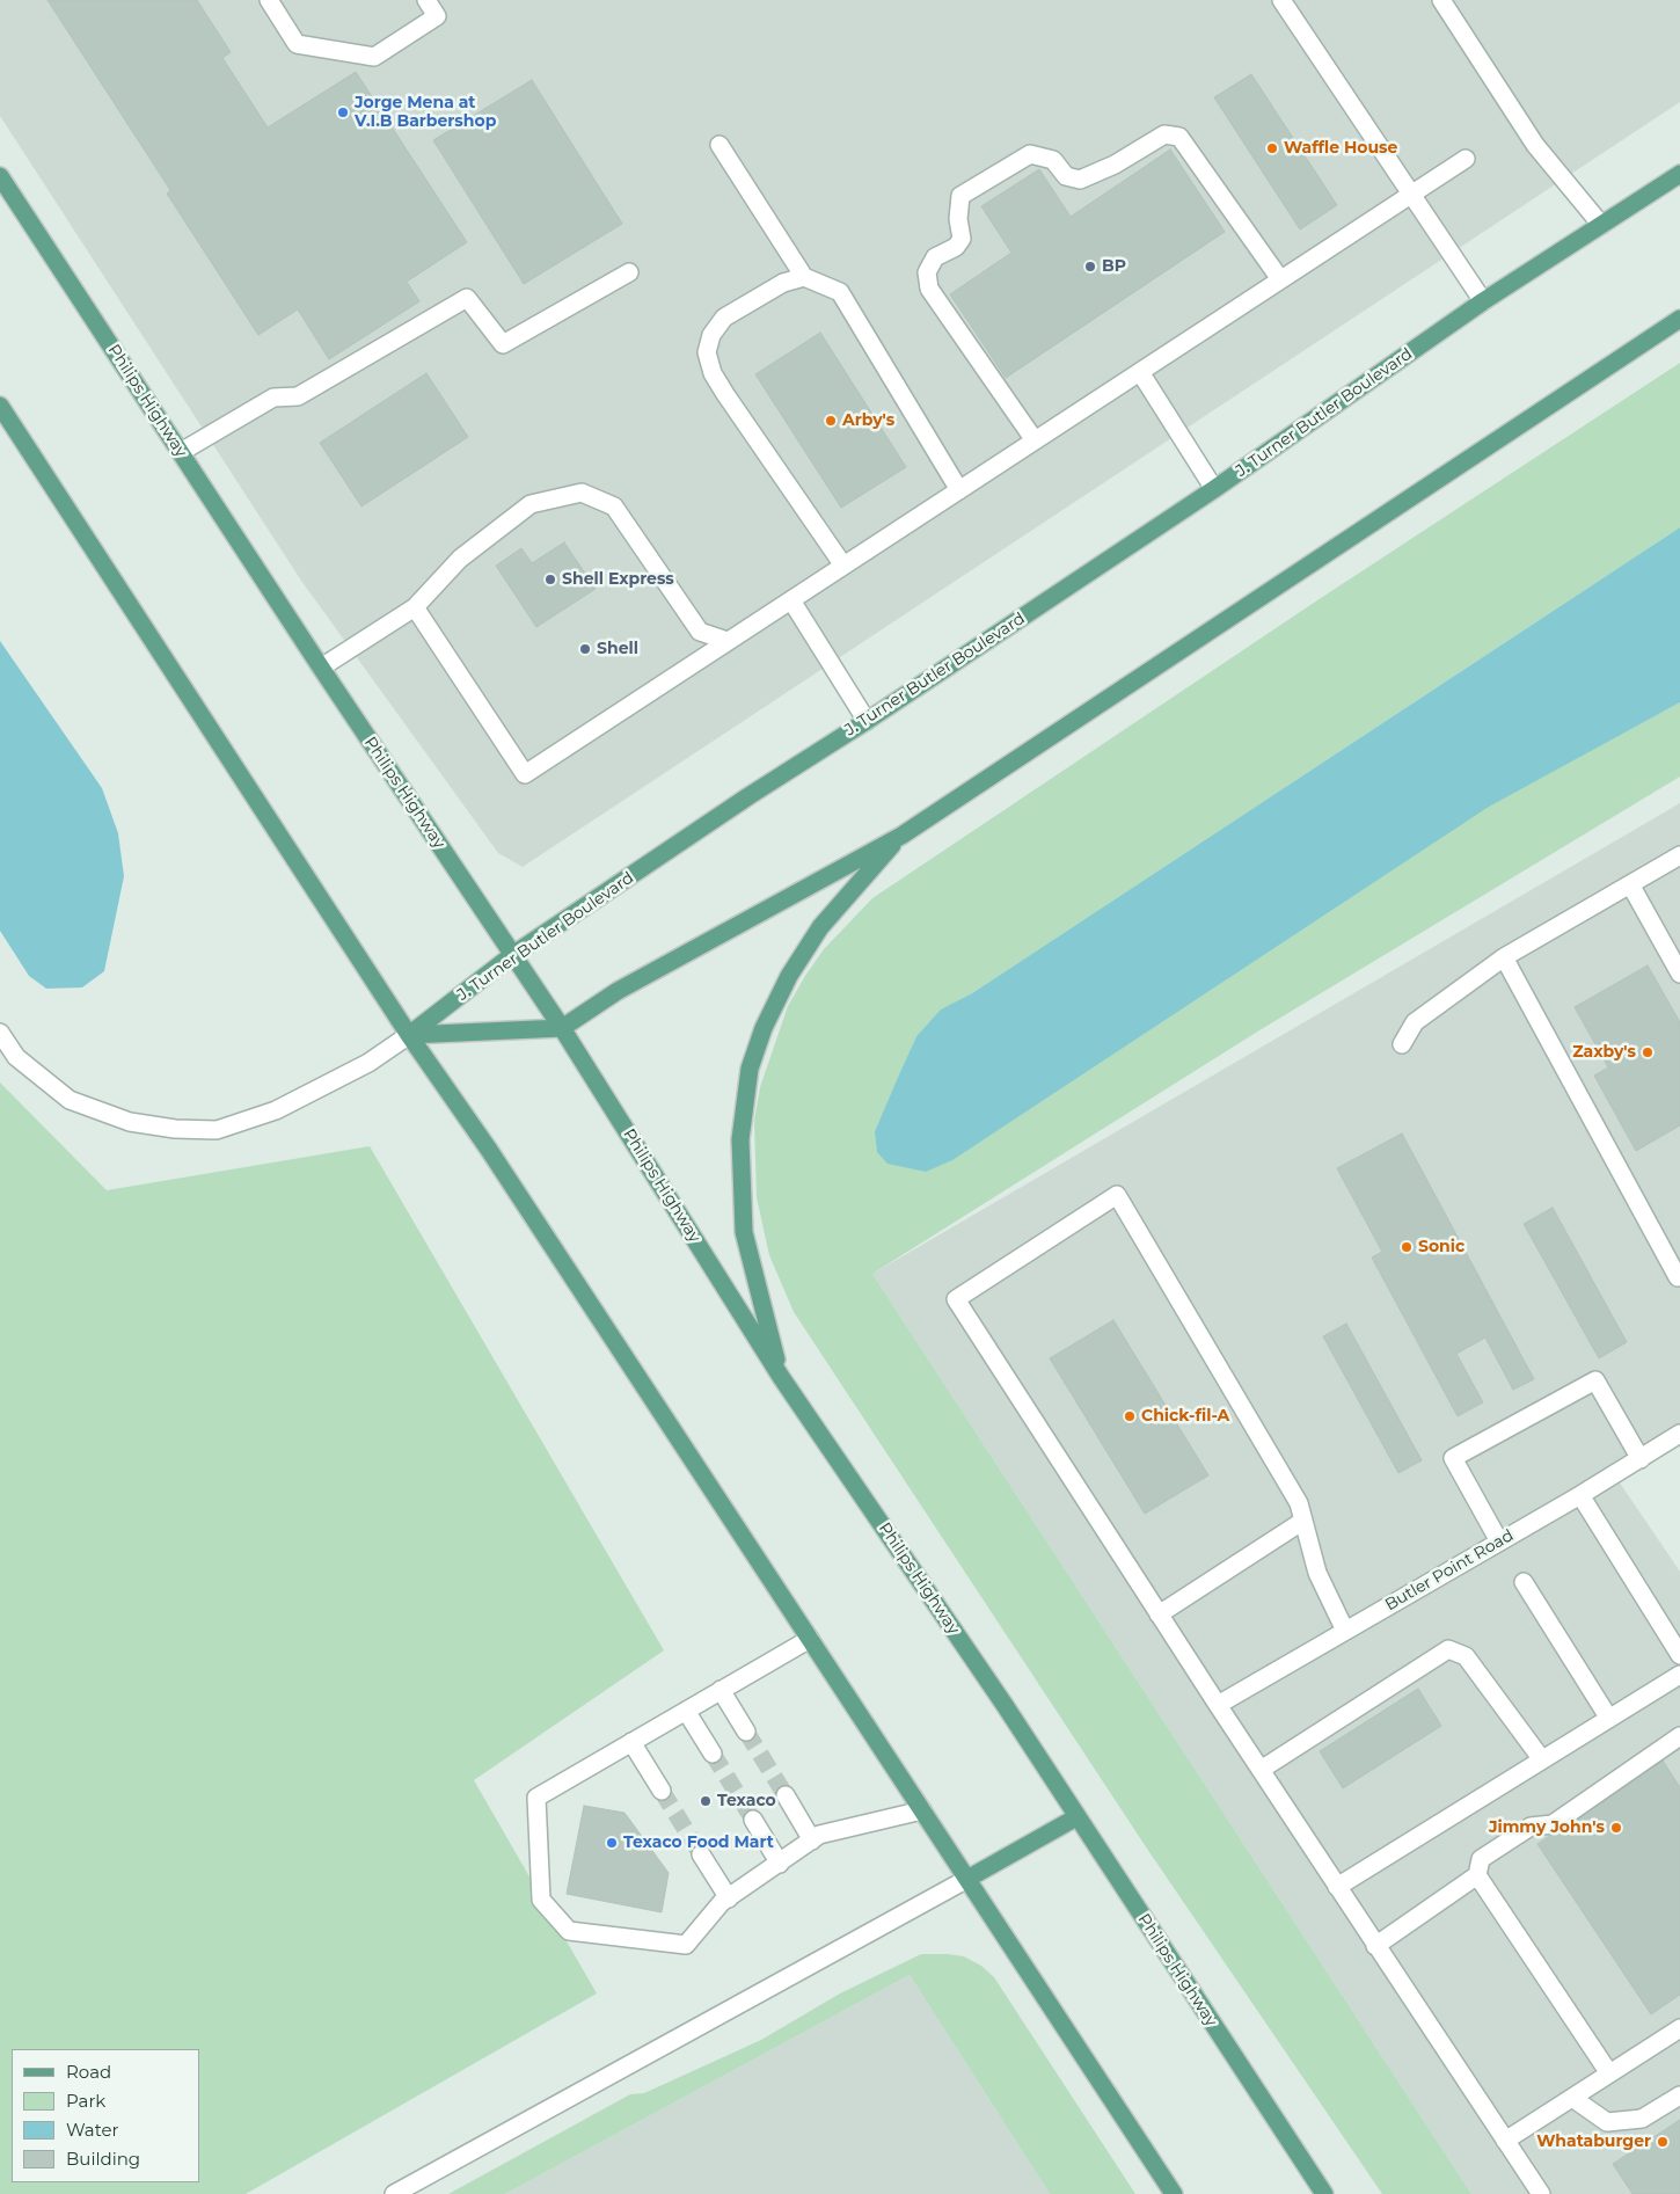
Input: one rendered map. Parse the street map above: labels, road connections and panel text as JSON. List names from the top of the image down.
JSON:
{
  "streets": {
    "main road": ["Philips Highway", "J. Turner Butler Boulevard"],
    "lane": ["Butler Point Road"]
  },
  "crossings": [
    ["Philips Highway", "J. Turner Butler Boulevard"]
  ],
  "places": [
    "Jorge Mena at V.I.B Barbershop",
    "Waffle House",
    "BP",
    "Arby's",
    "Shell Express",
    "Shell",
    "Zaxby's",
    "Sonic",
    "Chick-fil-A",
    "Texaco",
    "Jimmy John's",
    "Texaco Food Mart",
    "Whataburger"
  ],
  "legend": [
    "Road",
    "Park",
    "Water",
    "Building"
  ]
}
